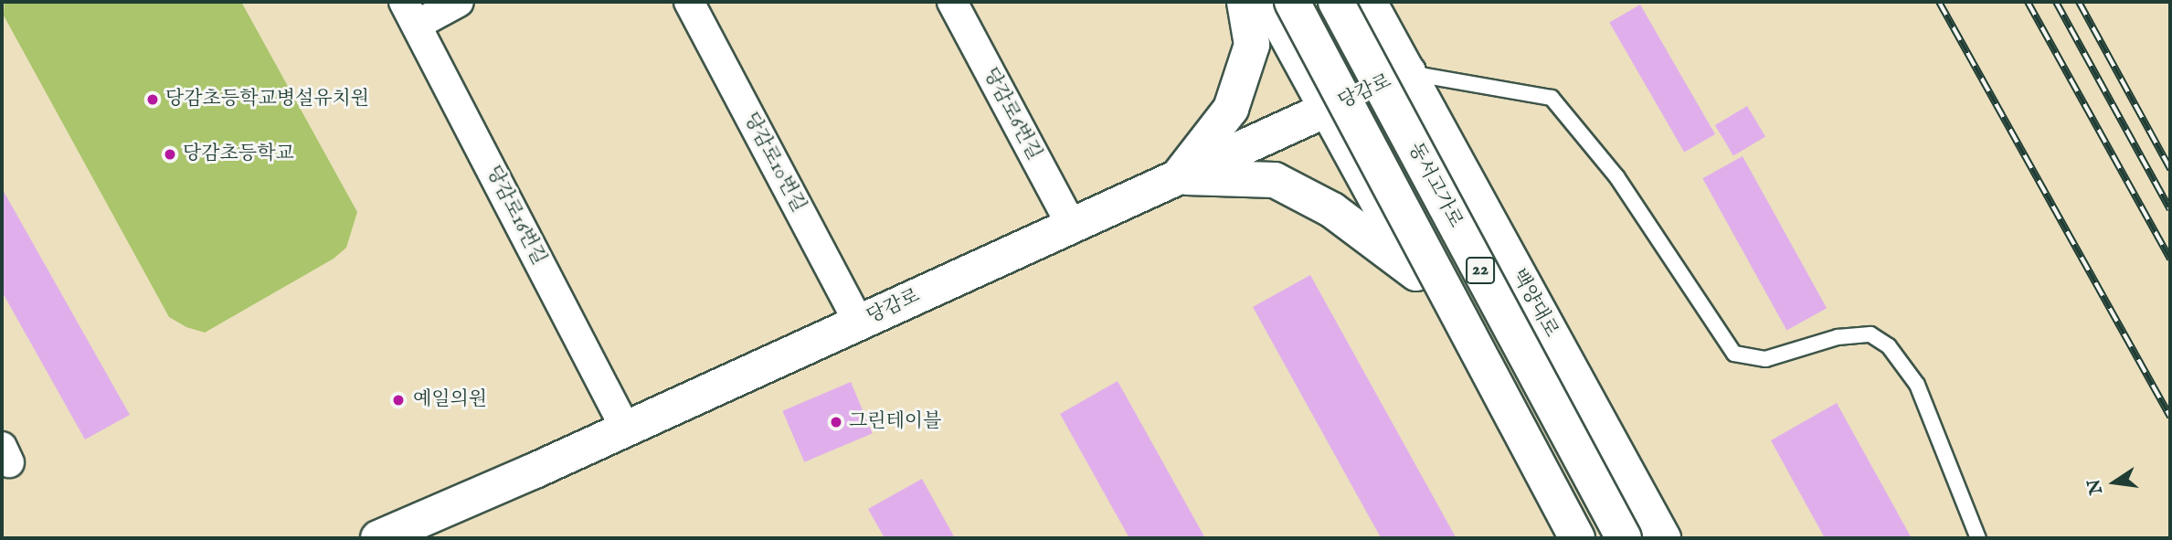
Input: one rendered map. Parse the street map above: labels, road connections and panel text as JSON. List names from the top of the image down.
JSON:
{
  "streets": {
    "main road": [
      "당감로",
      "동서고가로",
      "22",
      "백양대로"
    ],
    "street": ["당감로6번길", "당감로10번길", "당감로16번길"]
  },
  "crossings": [
    ["당감로", "당감로6번길"],
    ["당감로", "당감로10번길"],
    ["당감로", "당감로16번길"],
    ["당감로", "백양대로"]
  ],
  "places": [
    "당감초등학교병설유치원",
    "당감초등학교",
    "예일의원",
    "그린테이블"
  ],
  "north": "left"
}
